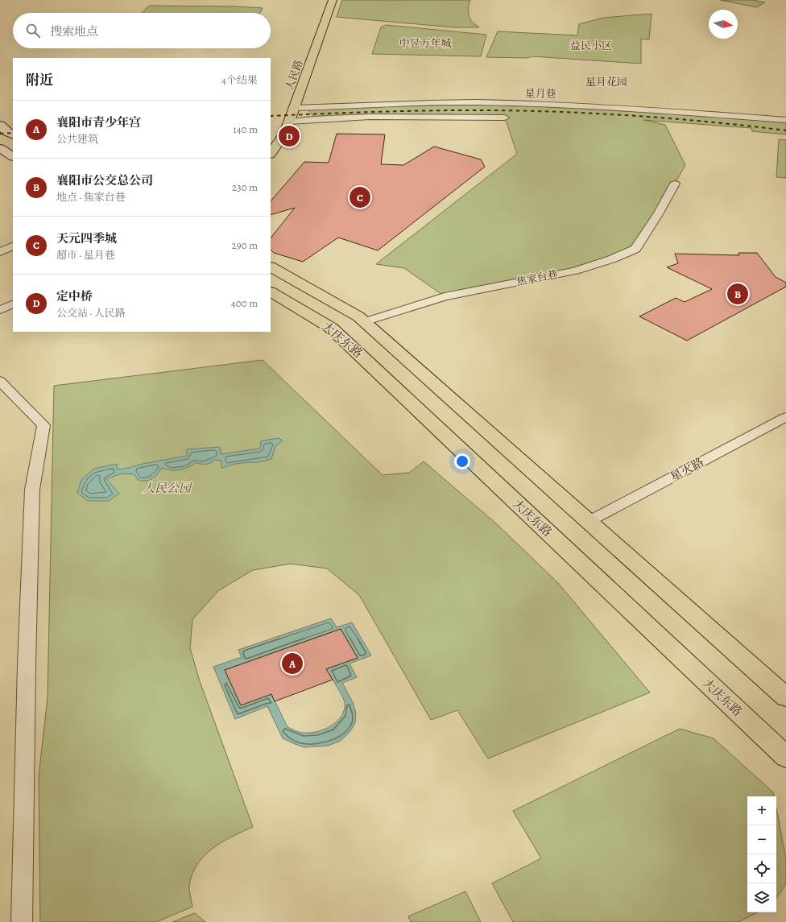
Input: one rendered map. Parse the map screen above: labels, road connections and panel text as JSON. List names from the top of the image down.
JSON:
{
  "streets": {
    "main road": ["人民路", "大庆东路"],
    "street": ["星月巷", "焦家台巷", "星火路"]
  },
  "crossings": [
    ["人民路", "星月巷"],
    ["焦家台巷", "大庆东路"],
    ["大庆东路", "星火路"]
  ],
  "districts": ["中昱万年城", "益民小区", "星月花园"],
  "parks": ["人民公园"],
  "north": "right",
  "page": {
    "search": "搜索地点",
    "heading": ["附近", "4个结果"],
    "list": [
      {
        "mark": "A",
        "name": "襄阳市青少年宫",
        "note": "公共建筑",
        "value": "140 m"
      },
      {
        "mark": "B",
        "name": "襄阳市公交总公司",
        "note": "地点 · 焦家台巷",
        "value": "230 m"
      },
      {
        "mark": "C",
        "name": "天元四季城",
        "note": "超市 · 星月巷",
        "value": "290 m"
      },
      {
        "mark": "D",
        "name": "定中桥",
        "note": "公交站 · 人民路",
        "value": "400 m"
      }
    ],
    "pins": [
      "D",
      "C",
      "B",
      "A"
    ],
    "map_buttons": ["+", "−"]
  }
}
